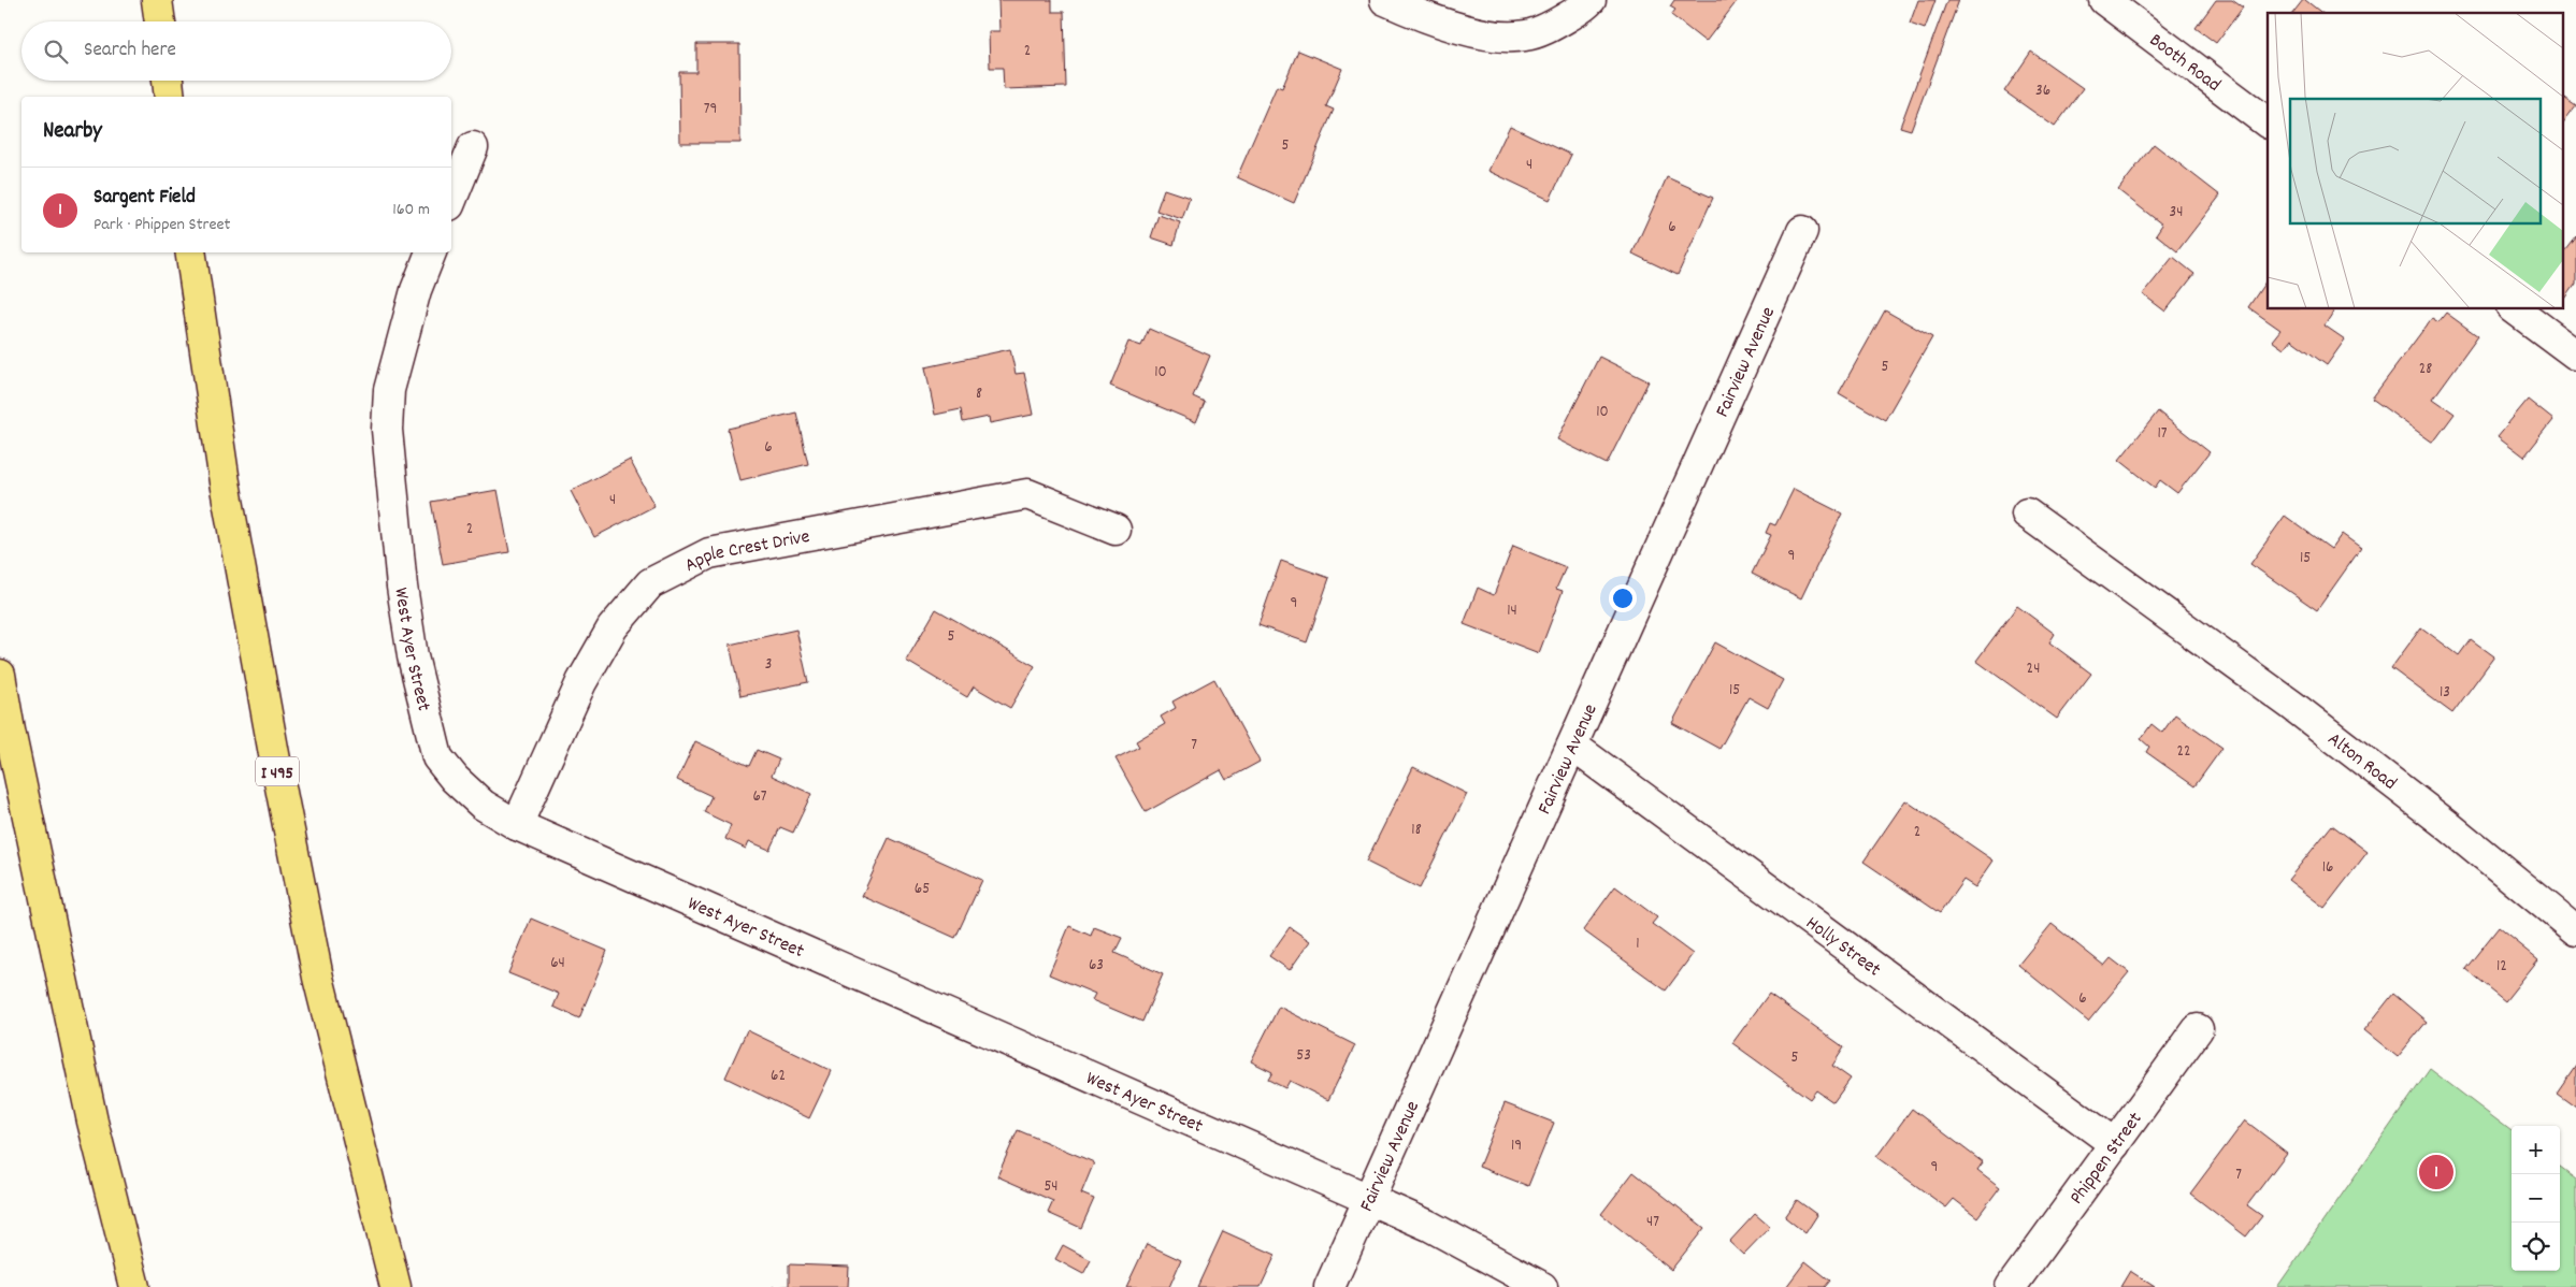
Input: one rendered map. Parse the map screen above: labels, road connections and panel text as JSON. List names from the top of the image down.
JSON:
{
  "streets": {
    "highway": ["I 495"],
    "street": [
      "Booth Road",
      "Fairview Avenue",
      "Apple Crest Drive",
      "West Ayer Street",
      "Alton Road",
      "Holly Street",
      "Phippen Street"
    ]
  },
  "crossings": [
    ["Fairview Avenue", "West Ayer Street"],
    ["Fairview Avenue", "Holly Street"],
    ["Apple Crest Drive", "West Ayer Street"],
    ["Holly Street", "Phippen Street"]
  ],
  "house_numbers": [
    "2",
    "36",
    "79",
    "5",
    "4",
    "34",
    "6",
    "5",
    "28",
    "10",
    "8",
    "10",
    "17",
    "6",
    "4",
    "2",
    "9",
    "15",
    "9",
    "14",
    "5",
    "3",
    "24",
    "15",
    "13",
    "7",
    "22",
    "67",
    "18",
    "2",
    "16",
    "65",
    "1",
    "64",
    "63",
    "12",
    "6",
    "53",
    "5",
    "62",
    "19",
    "9",
    "7",
    "54",
    "47"
  ],
  "page": {
    "search": "Search here",
    "heading": "Nearby",
    "list": [
      {
        "mark": "1",
        "name": "Sargent Field",
        "note": "Park · Phippen Street",
        "value": "160 m"
      }
    ],
    "map_buttons": ["+", "−"],
    "pins": "1"
  }
}
